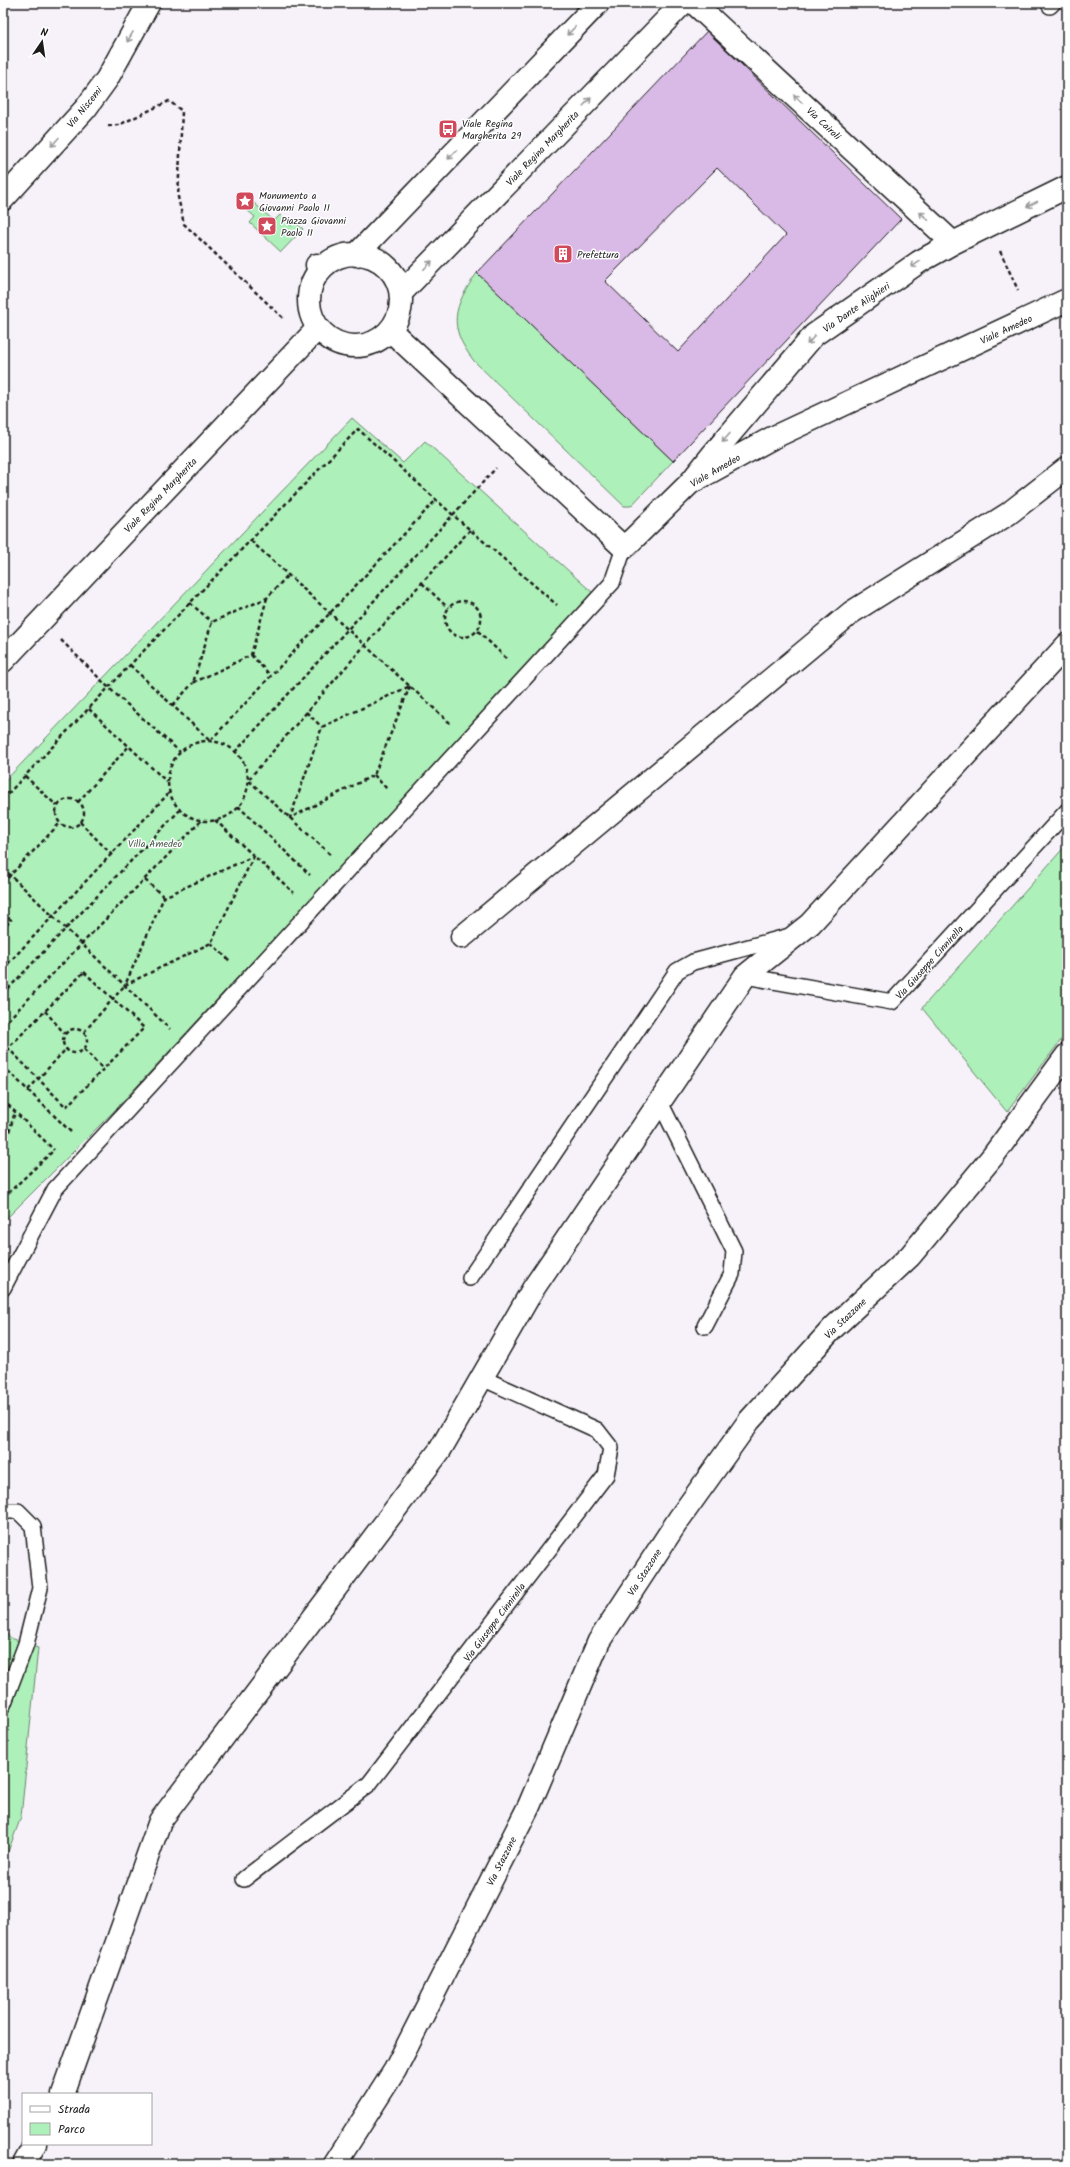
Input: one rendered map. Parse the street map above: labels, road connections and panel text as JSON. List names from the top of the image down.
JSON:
{
  "streets": {
    "street": [
      "Via Niscemi",
      "Via Cairoli",
      "Viale Regina Margherita",
      "Via Dante Alighieri",
      "Viale Amedeo",
      "Via Stazzone"
    ],
    "lane": ["Via Giuseppe Cinnirella"]
  },
  "crossings": [
    ["Via Cairoli", "Via Dante Alighieri"],
    ["Via Dante Alighieri", "Viale Amedeo"]
  ],
  "one_way": ["Via Niscemi", "Via Cairoli", "Via Dante Alighieri"],
  "parks": ["Villa Amedeo"],
  "places": {
    "bus stop": ["Viale Regina Margherita 29"],
    "place": ["Monumento a Giovanni Paolo II", "Piazza Giovanni Paolo II"],
    "building": ["Prefettura"]
  },
  "legend": ["Strada", "Parco"],
  "north": "top"
}
